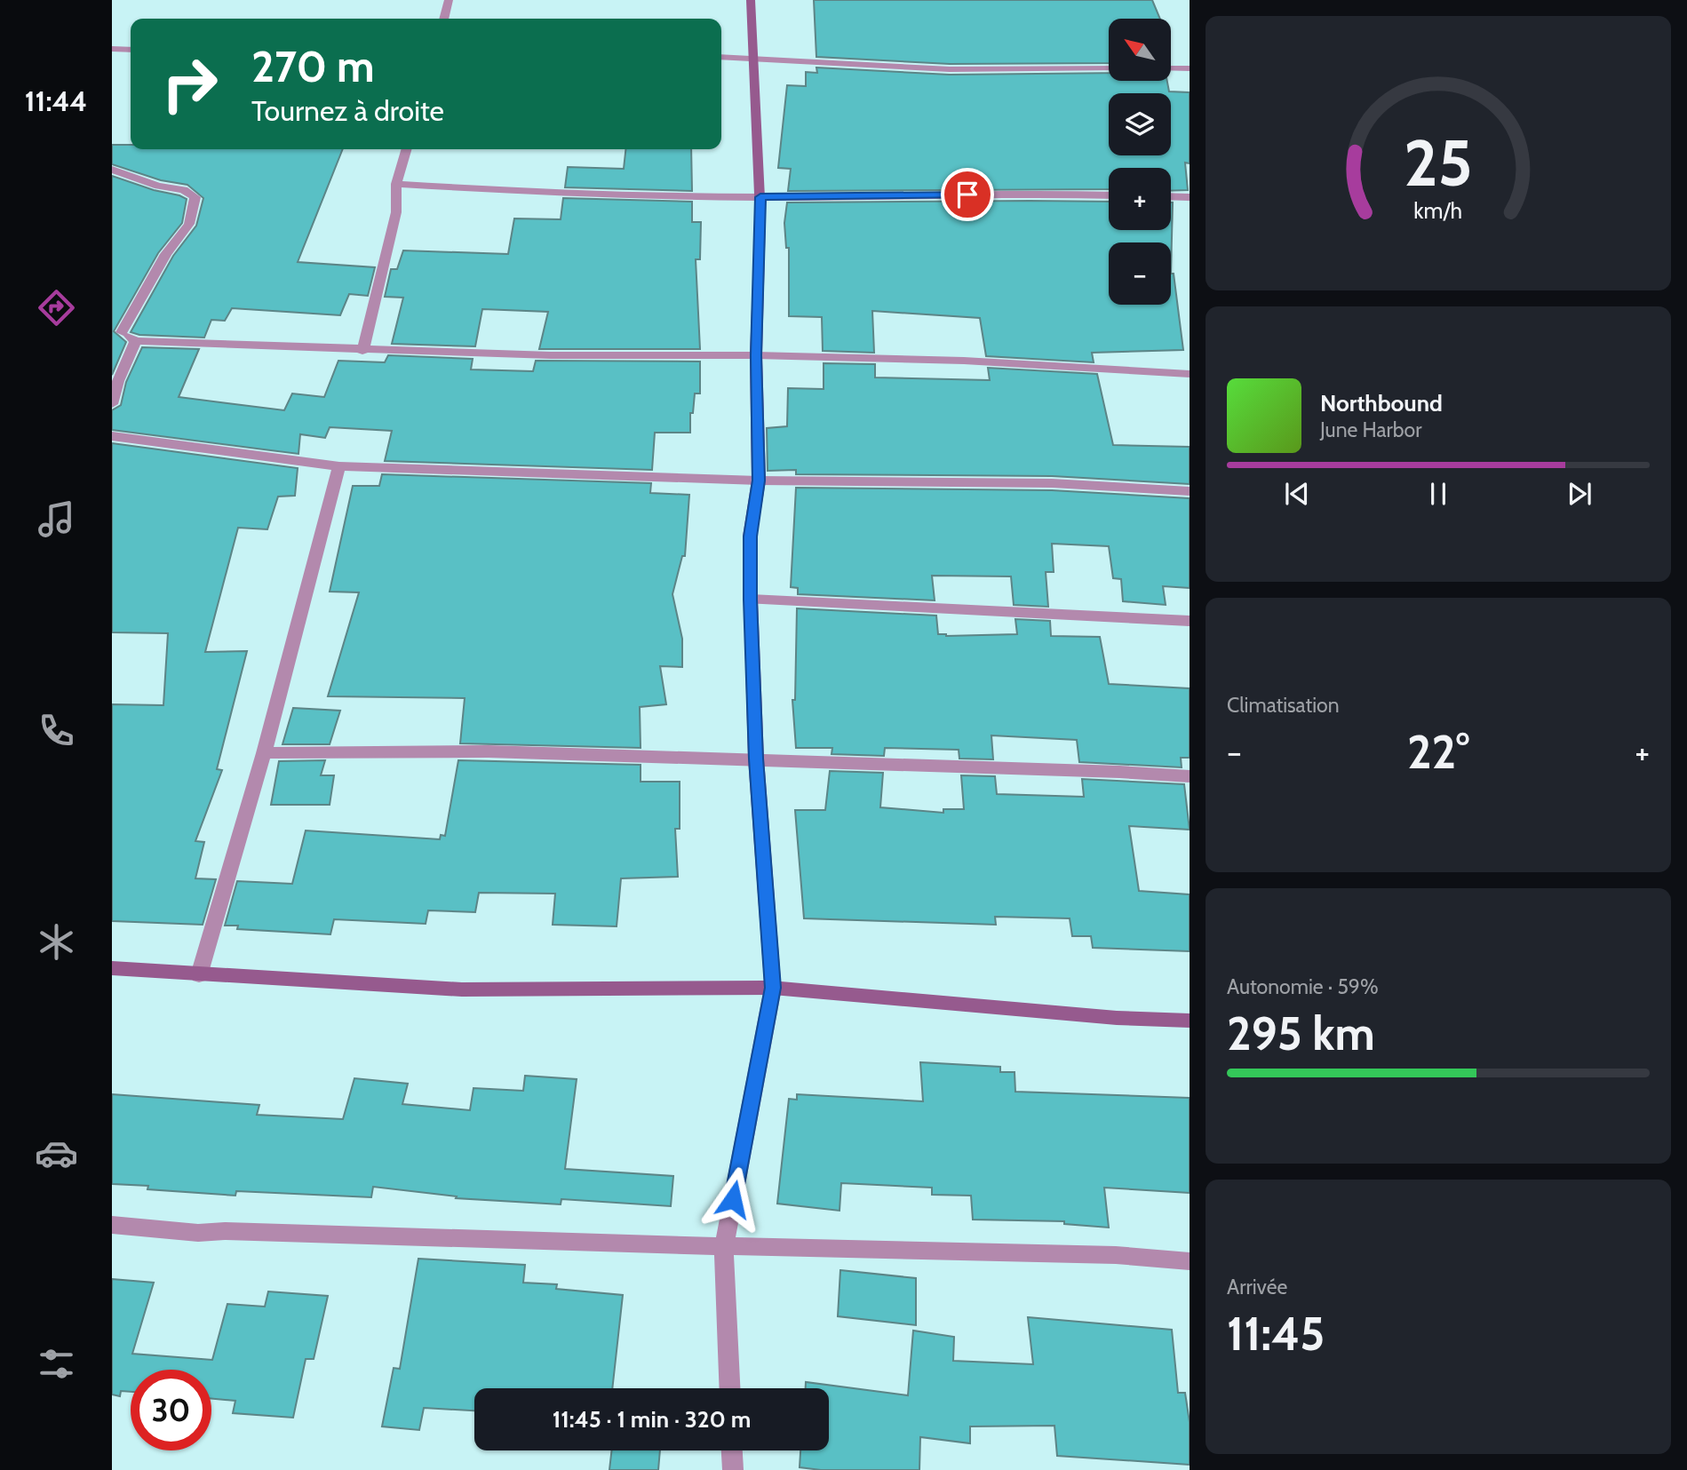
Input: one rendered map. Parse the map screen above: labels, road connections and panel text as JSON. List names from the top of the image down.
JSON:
{
  "north": "top left",
  "page": {
    "tabs": "11:44",
    "map_buttons": ["+", "−"],
    "turn": ["270 m", "Tournez à droite"],
    "song": ["Northbound", "June Harbor"],
    "tile": [
      "Climatisation",
      ["Autonomie · 59%", "295 km"],
      ["Arrivée", "11:45"]
    ],
    "heat": ["−", "22°", "+"],
    "limit": "30",
    "trip": "11:45 · 1 min · 320 m",
    "gauge": ["25", "km/h"]
  }
}
